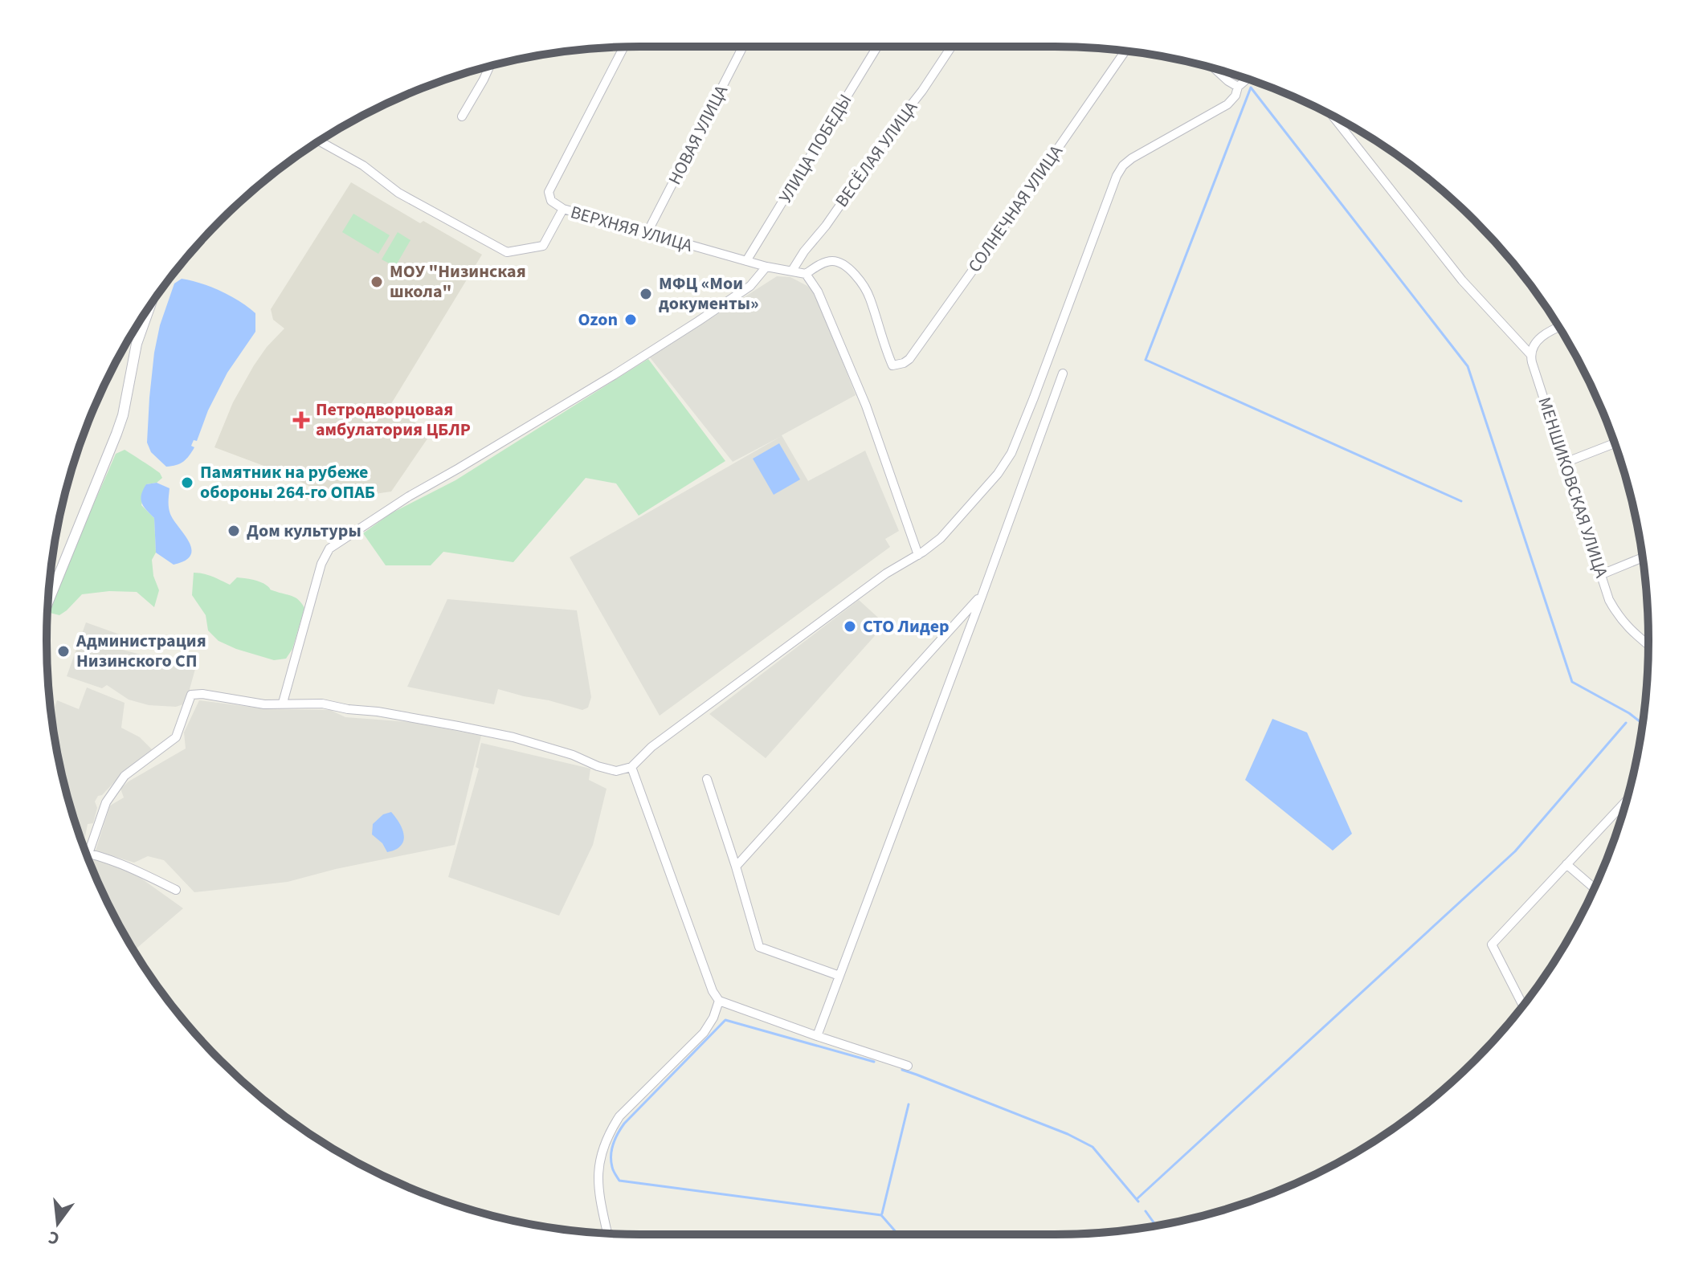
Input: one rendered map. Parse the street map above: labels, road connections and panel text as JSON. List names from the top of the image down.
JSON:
{
  "streets": {
    "street": [
      "НОВАЯ УЛИЦА",
      "УЛИЦА ПОБЕДЫ",
      "ВЕСЁЛАЯ УЛИЦА",
      "СОЛНЕЧНАЯ УЛИЦА",
      "ВЕРХНЯЯ УЛИЦА",
      "МЕНШИКОВСКАЯ УЛИЦА"
    ]
  },
  "crossings": [
    ["НОВАЯ УЛИЦА", "ВЕРХНЯЯ УЛИЦА"],
    ["УЛИЦА ПОБЕДЫ", "ВЕРХНЯЯ УЛИЦА"],
    ["ВЕСЁЛАЯ УЛИЦА", "ВЕРХНЯЯ УЛИЦА"],
    ["СОЛНЕЧНАЯ УЛИЦА", "ВЕРХНЯЯ УЛИЦА"]
  ],
  "places": {
    "other": [
      "МОУ \"Низинская школа\"",
      "МФЦ «Мои документы»",
      "Ozon",
      "Памятник на рубеже обороны 264-го ОПАБ",
      "Дом культуры",
      "СТО Лидер",
      "Администрация Низинского СП"
    ],
    "health": ["Петродворцовая амбулатория ЦБЛР"]
  },
  "north": "bottom"
}
